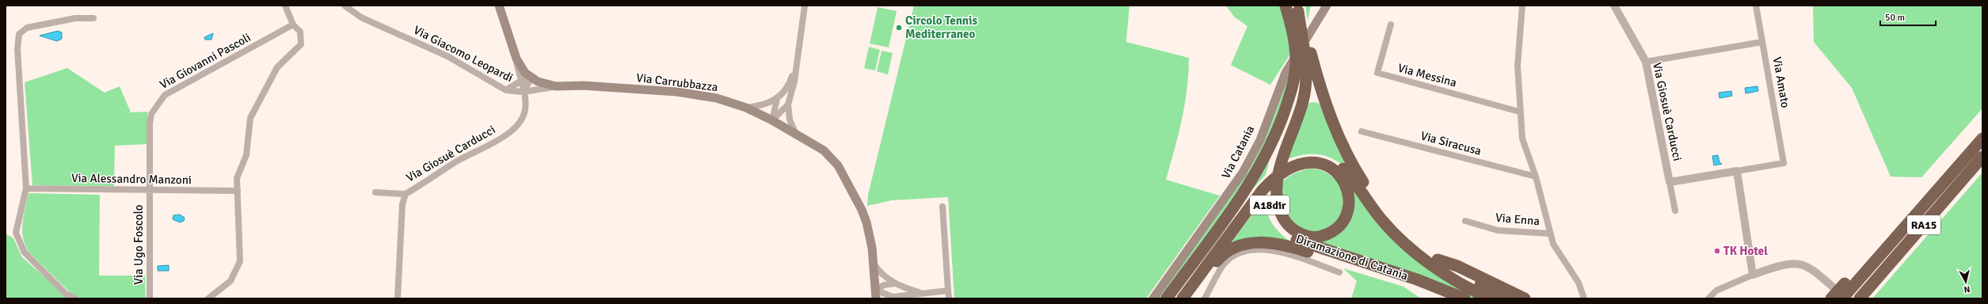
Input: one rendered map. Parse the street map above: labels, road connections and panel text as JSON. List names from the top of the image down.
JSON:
{
  "streets": {
    "highway": ["A18dir", "RA15", "Diramazione di Catania"],
    "main road": ["Via Carrubbazza", "Via Catania"],
    "street": [
      "Via Giacomo Leopardi",
      "Via Giovanni Pascoli",
      "Via Messina",
      "Via Amato",
      "Via Giosuè Carducci",
      "Via Siracusa",
      "Via Alessandro Manzoni",
      "Via Enna",
      "Via Ugo Foscolo"
    ]
  },
  "crossings": [
    ["Via Giacomo Leopardi", "Via Carrubbazza"],
    ["Via Giacomo Leopardi", "Via Giosuè Carducci"],
    ["Via Giovanni Pascoli", "Via Alessandro Manzoni"],
    ["Via Giovanni Pascoli", "Via Ugo Foscolo"],
    ["Via Carrubbazza", "Via Giosuè Carducci"],
    ["Via Alessandro Manzoni", "Via Ugo Foscolo"]
  ],
  "places": ["Circolo Tennis Mediterraneo", "TK Hotel"],
  "scale_bar": "50 m",
  "north": "bottom"
}
